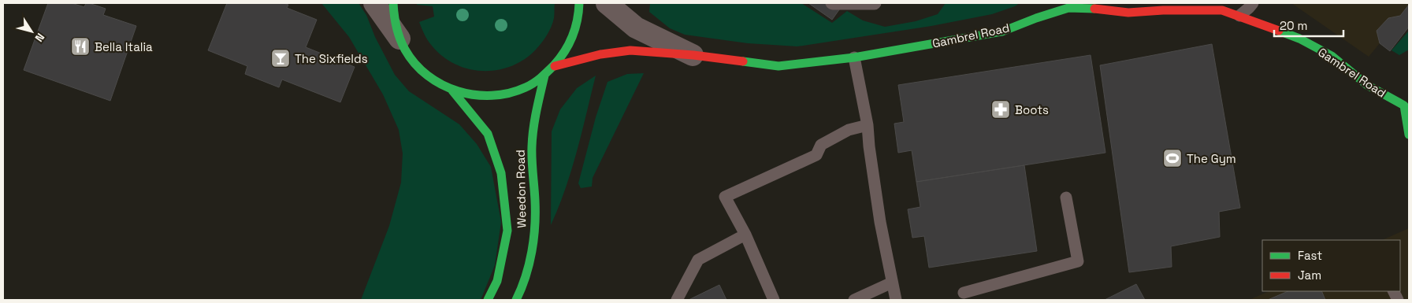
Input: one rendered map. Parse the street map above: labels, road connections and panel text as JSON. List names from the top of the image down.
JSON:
{
  "streets": {
    "street": ["Gambrel Road", "Weedon Road"]
  },
  "places": {
    "restaurant": ["Bella Italia"],
    "bar": ["The Sixfields"],
    "pharmacy": ["Boots"],
    "sports": ["The Gym"]
  },
  "legend": ["Fast", "Jam"],
  "scale_bar": "20 m",
  "north": "bottom right"
}
